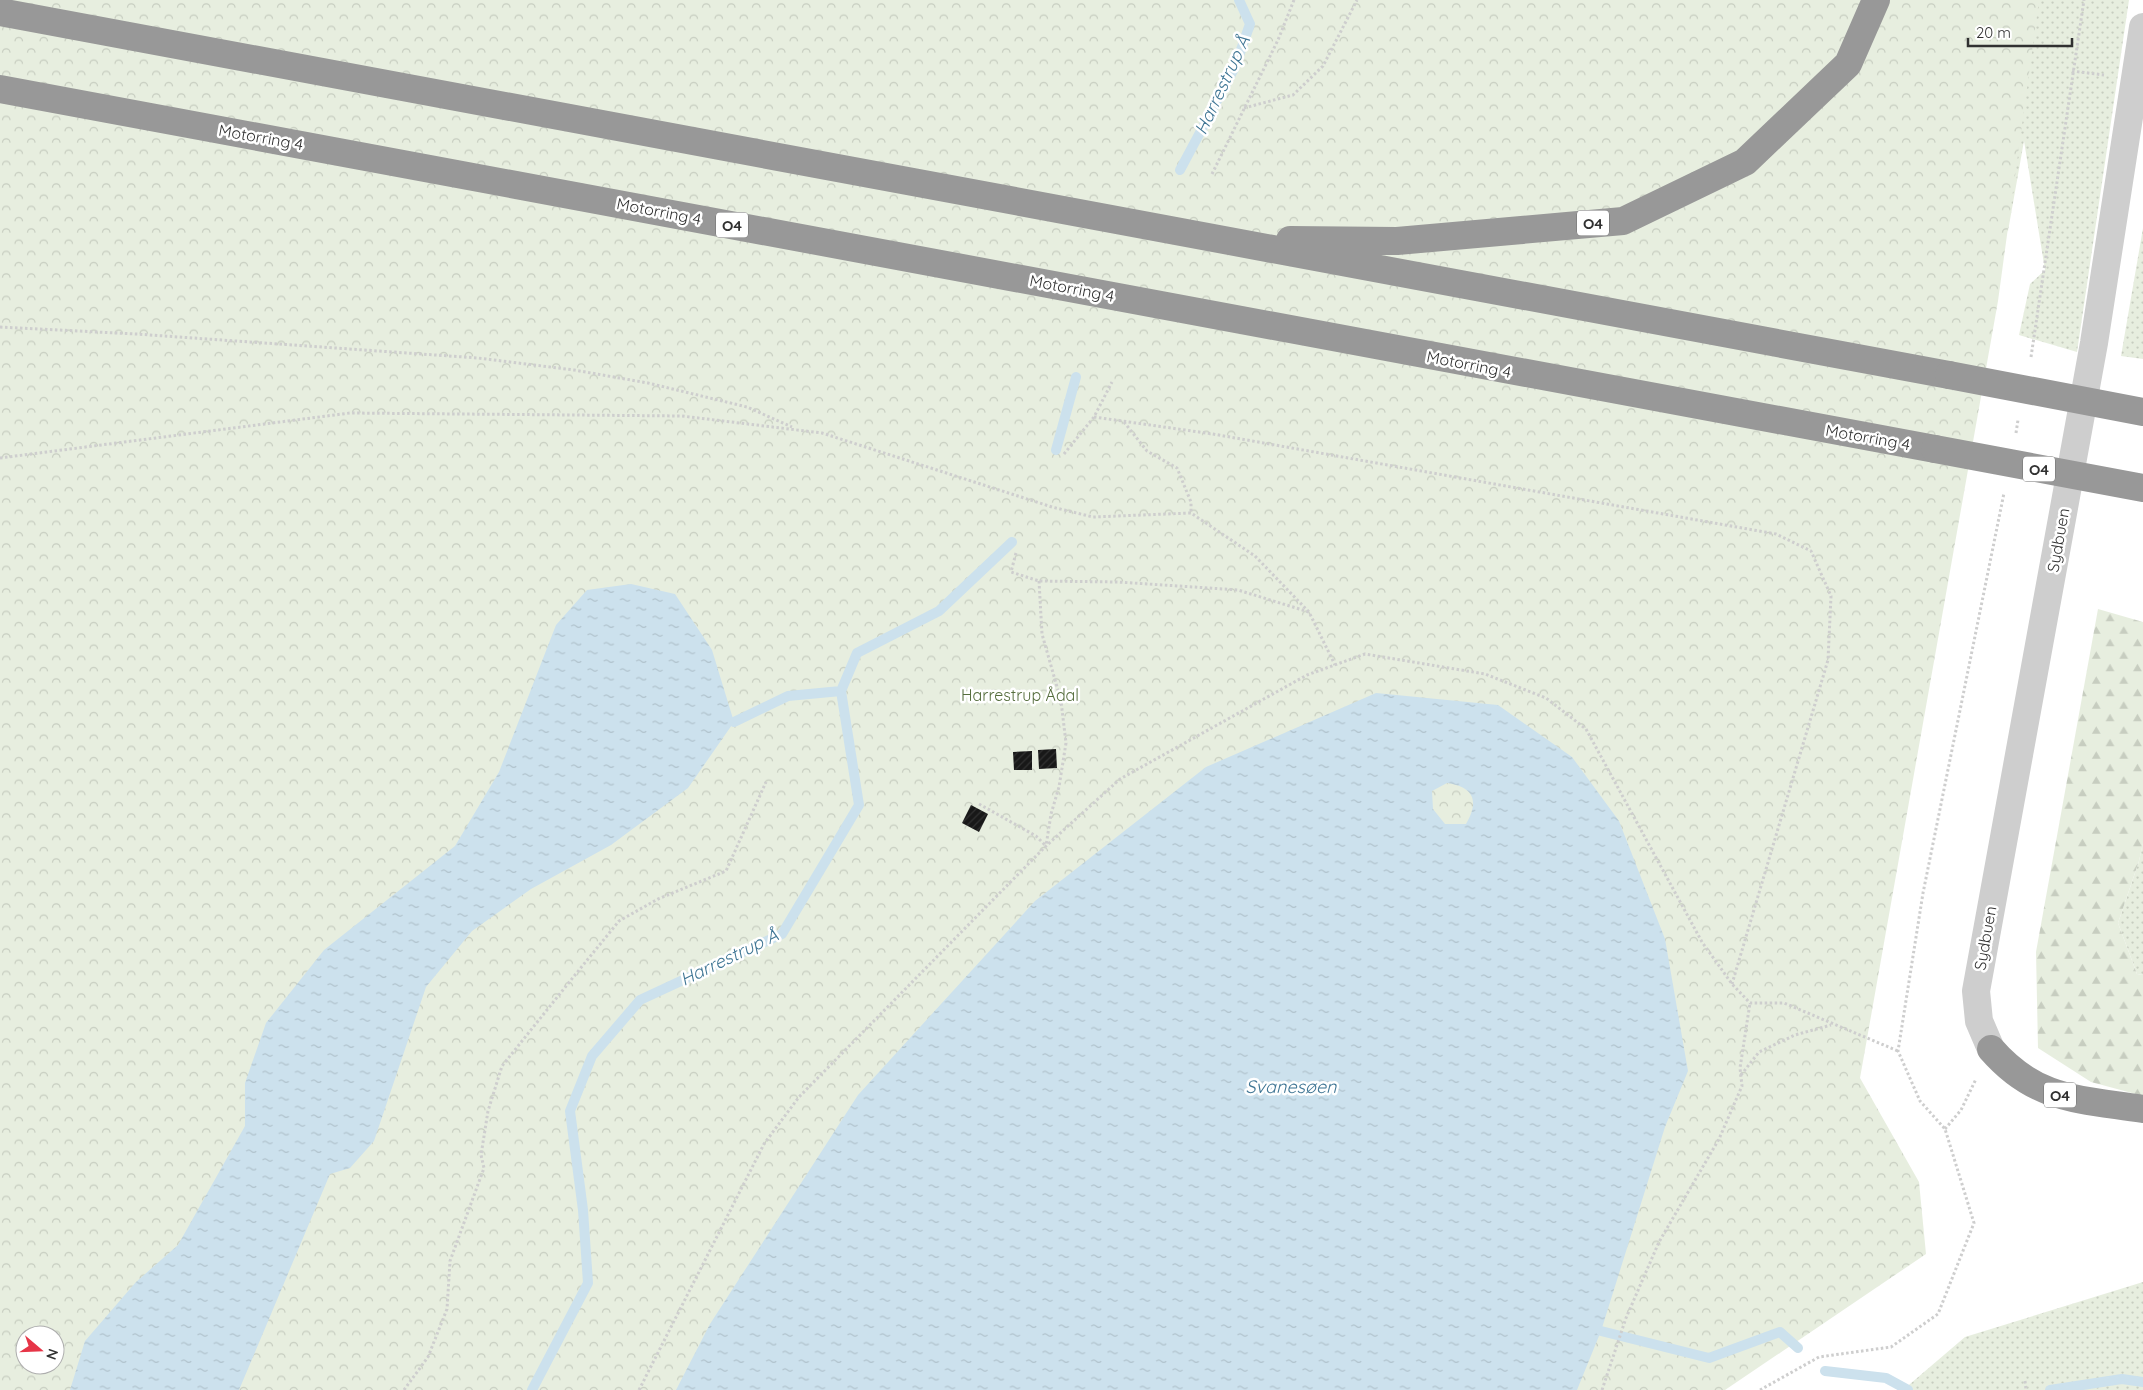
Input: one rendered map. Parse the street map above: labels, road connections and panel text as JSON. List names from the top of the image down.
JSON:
{
  "streets": {
    "highway": ["Motorring 4", "O4"],
    "street": ["Sydbuen"]
  },
  "crossings": [
    ["O4", "Sydbuen"]
  ],
  "water": ["Harrestrup Å", "Svanesøen"],
  "parks": ["Harrestrup Ådal"],
  "scale_bar": "20 m",
  "north": "right"
}
